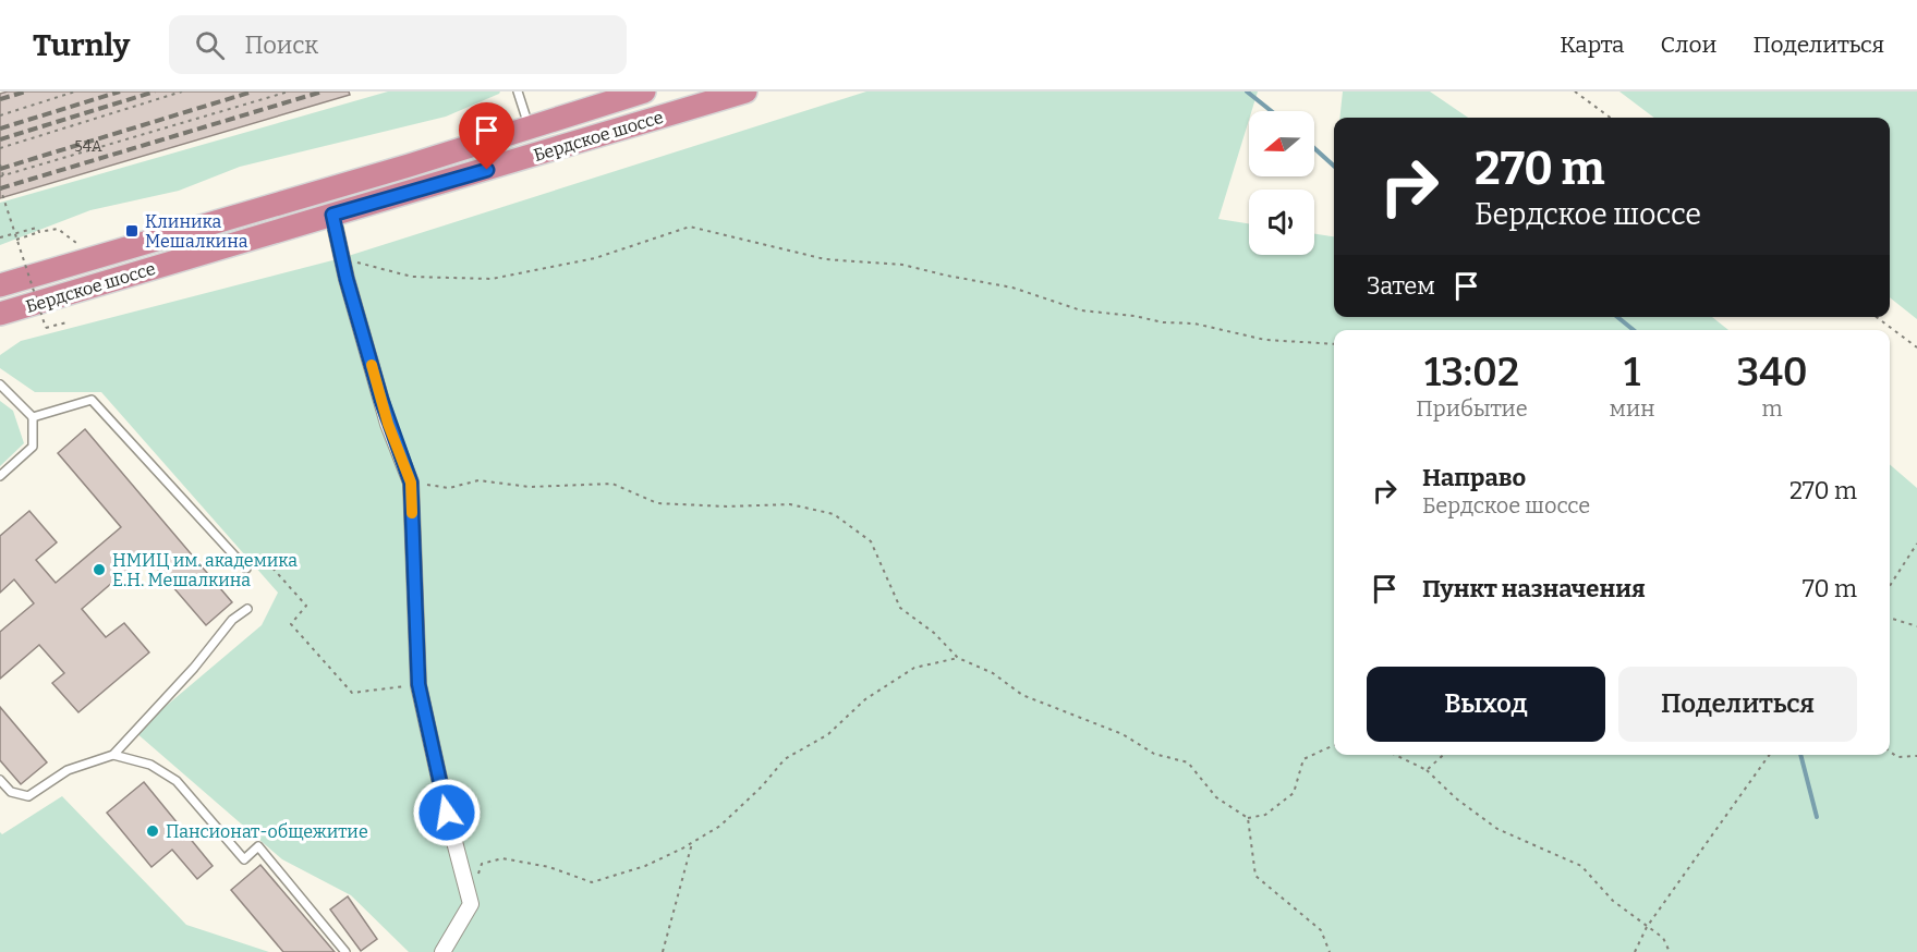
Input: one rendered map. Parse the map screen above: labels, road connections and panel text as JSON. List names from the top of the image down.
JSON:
{
  "streets": {
    "highway": ["Бердское шоссе"]
  },
  "places": {
    "transit": ["Клиника Мешалкина"],
    "other": ["НМИЦ им. академика Е.Н. Мешалкина", "Пансионат-общежитие"]
  },
  "house_numbers": ["54А"],
  "north": "left",
  "page": {
    "header": "Turnly",
    "search": "Поиск",
    "nav": ["Карта", "Слои", "Поделиться"],
    "turn": ["270 m", "Бердское шоссе"],
    "then": "Затем",
    "eta": [
      "13:02",
      "Прибытие",
      "1",
      "мин",
      "340",
      "m"
    ],
    "list": [
      {
        "name": "Направо",
        "note": "Бердское шоссе",
        "value": "270 m"
      },
      {
        "name": "Пункт назначения",
        "value": "70 m"
      }
    ],
    "buttons": ["Выход", "Поделиться"]
  }
}
